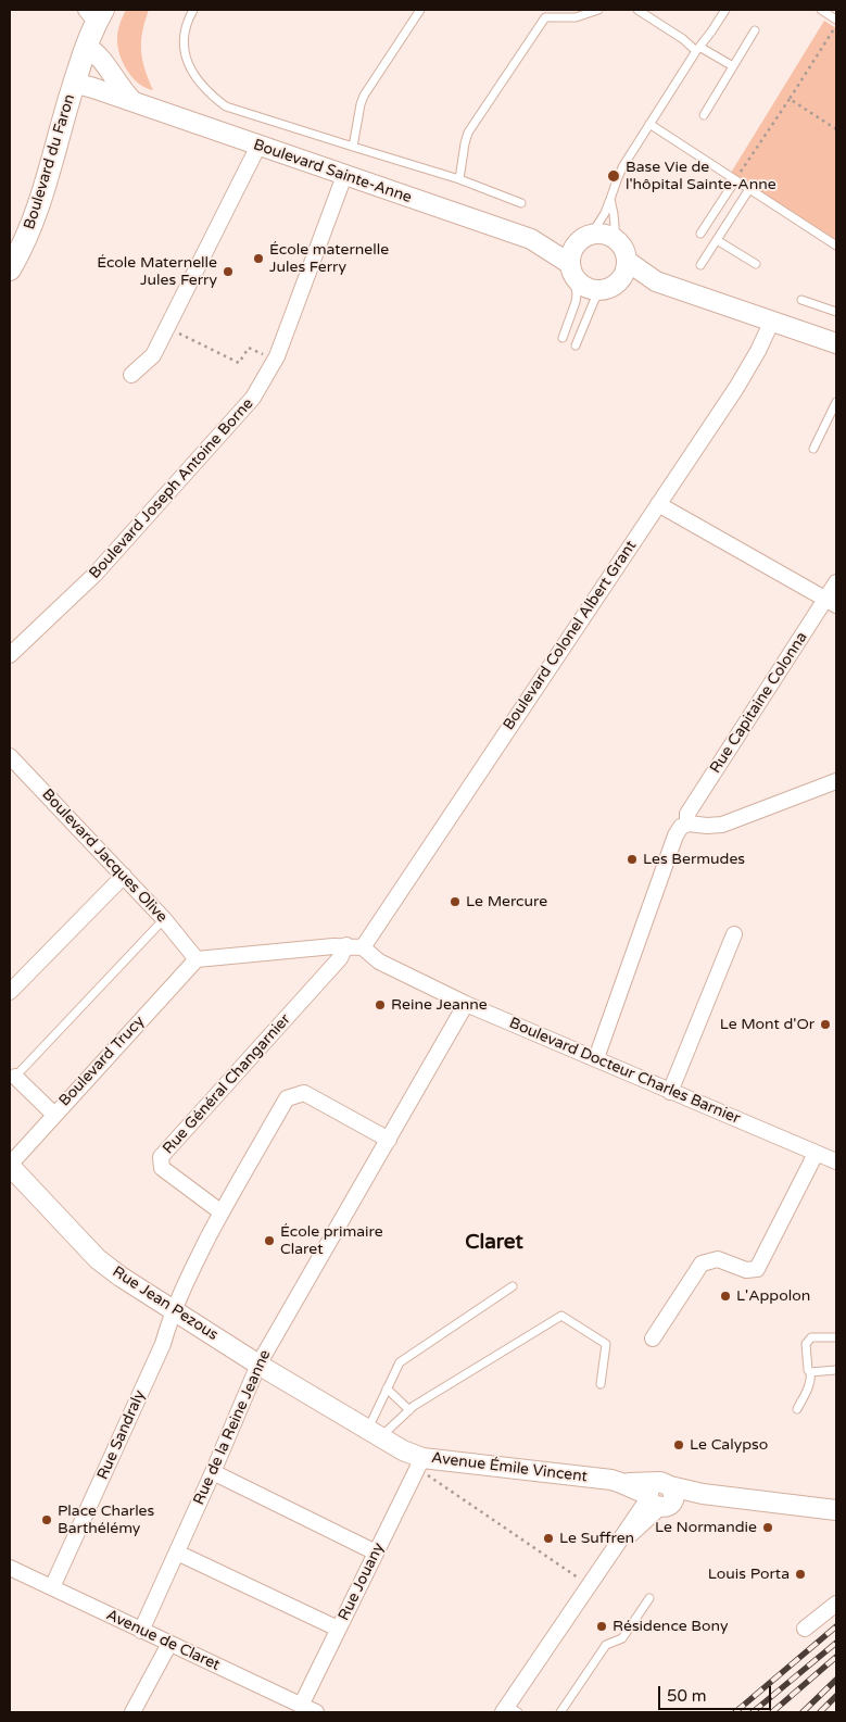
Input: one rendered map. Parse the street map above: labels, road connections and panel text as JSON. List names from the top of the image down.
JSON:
{
  "streets": {
    "main road": ["Boulevard du Faron"],
    "street": [
      "Boulevard Sainte-Anne",
      "Boulevard Joseph Antoine Borne",
      "Boulevard Colonel Albert Grant",
      "Rue Capitaine Colonna",
      "Boulevard Jacques Olive",
      "Boulevard Trucy",
      "Boulevard Docteur Charles Barnier",
      "Rue Général Changarnier",
      "Rue Jean Pezous",
      "Rue de la Reine Jeanne",
      "Rue Sandraly",
      "Avenue Émile Vincent",
      "Rue Jouany",
      "Avenue de Claret"
    ]
  },
  "crossings": [
    ["Boulevard du Faron", "Boulevard Sainte-Anne"],
    ["Boulevard Sainte-Anne", "Boulevard Joseph Antoine Borne"],
    ["Boulevard Sainte-Anne", "Boulevard Colonel Albert Grant"],
    ["Boulevard Colonel Albert Grant", "Boulevard Docteur Charles Barnier"],
    ["Rue Capitaine Colonna", "Boulevard Docteur Charles Barnier"],
    ["Boulevard Jacques Olive", "Boulevard Trucy"],
    ["Boulevard Trucy", "Rue Jean Pezous"],
    ["Boulevard Docteur Charles Barnier", "Rue de la Reine Jeanne"],
    ["Rue Général Changarnier", "Rue Sandraly"],
    ["Rue Jean Pezous", "Rue de la Reine Jeanne"],
    ["Rue Jean Pezous", "Rue Sandraly"],
    ["Rue Jean Pezous", "Avenue Émile Vincent"],
    ["Rue de la Reine Jeanne", "Rue Sandraly"],
    ["Rue de la Reine Jeanne", "Avenue Émile Vincent"],
    ["Rue de la Reine Jeanne", "Avenue de Claret"],
    ["Rue Sandraly", "Avenue de Claret"],
    ["Avenue Émile Vincent", "Rue Jouany"],
    ["Rue Jouany", "Avenue de Claret"]
  ],
  "districts": ["Claret"],
  "places": [
    "Base Vie de l'hôpital Sainte-Anne",
    "École maternelle Jules Ferry",
    "École Maternelle Jules Ferry",
    "Les Bermudes",
    "Le Mercure",
    "Reine Jeanne",
    "Le Mont d'Or",
    "École primaire Claret",
    "L'Appolon",
    "Le Calypso",
    "Place Charles Barthélémy",
    "Le Normandie",
    "Le Suffren",
    "Louis Porta",
    "Résidence Bony"
  ],
  "scale_bar": "50 m"
}
